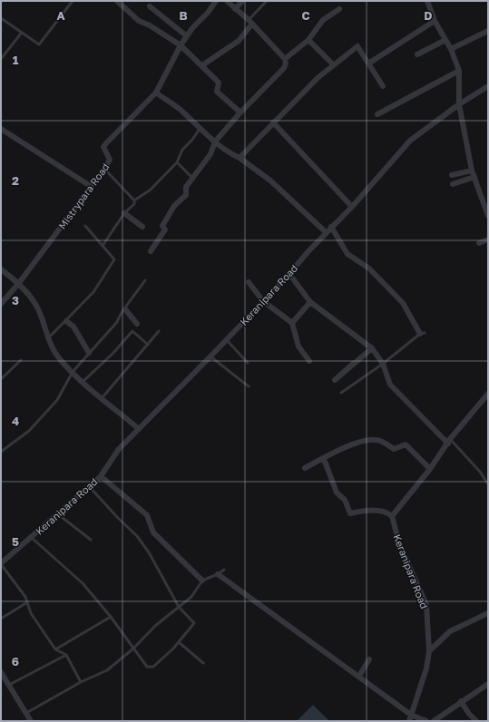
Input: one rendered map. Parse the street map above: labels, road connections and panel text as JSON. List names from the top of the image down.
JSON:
{
  "streets": {
    "street": ["Mistrypara Road", "Keranipara Road"]
  },
  "grid": {
    "columns": [
      "A",
      "B",
      "C",
      "D"
    ],
    "rows": [
      "1",
      "2",
      "3",
      "4",
      "5",
      "6"
    ]
  }
}
